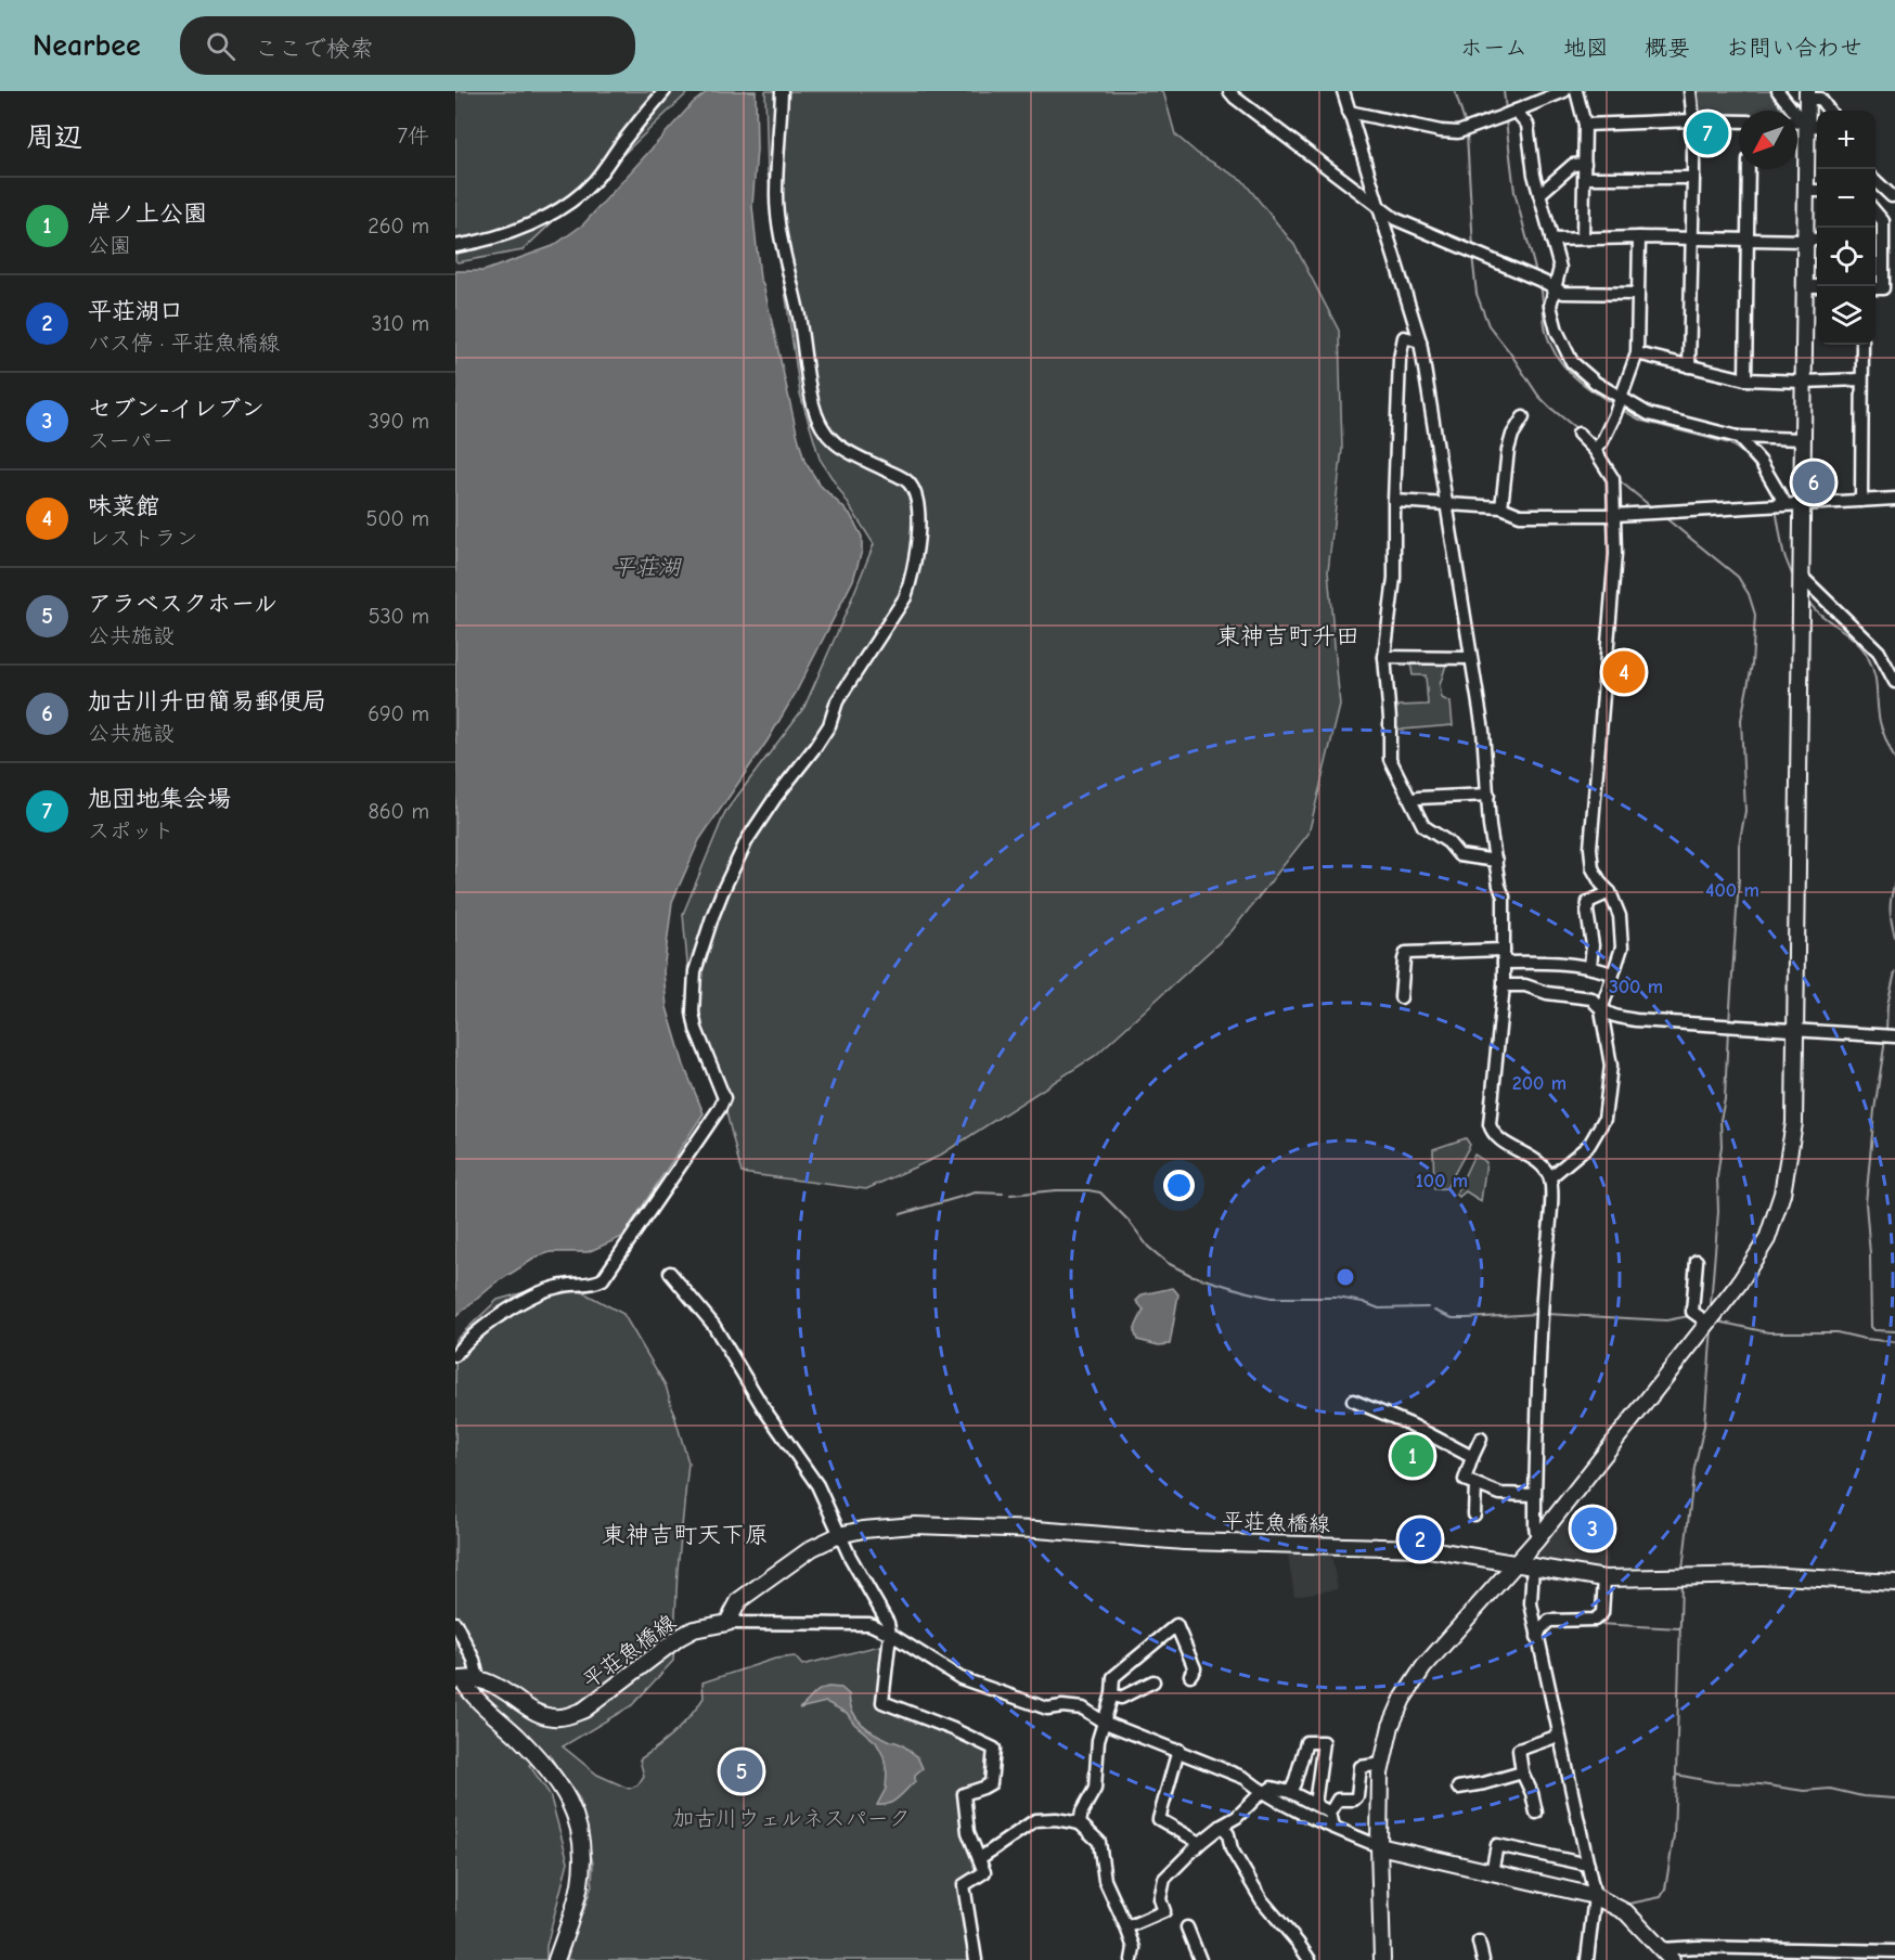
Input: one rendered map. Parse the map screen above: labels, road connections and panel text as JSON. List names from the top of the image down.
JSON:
{
  "streets": {
    "street": ["平荘魚橋線"]
  },
  "districts": ["東神吉町升田", "東神吉町天下原"],
  "water": ["平荘湖"],
  "parks": ["加古川ウェルネスパーク"],
  "north": "bottom left",
  "page": {
    "header": "Nearbee",
    "search": "ここで検索",
    "nav": [
      "ホーム",
      "地図",
      "概要",
      "お問い合わせ"
    ],
    "heading": ["周辺", "7件"],
    "pins": [
      "7",
      "6",
      "4",
      "1",
      "3",
      "2",
      "5"
    ],
    "map_buttons": ["+", "−"],
    "list": [
      {
        "mark": "1",
        "name": "岸ノ上公園",
        "note": "公園",
        "value": "260 m"
      },
      {
        "mark": "2",
        "name": "平荘湖口",
        "note": "バス停 · 平荘魚橋線",
        "value": "310 m"
      },
      {
        "mark": "3",
        "name": "セブン-イレブン",
        "note": "スーパー",
        "value": "390 m"
      },
      {
        "mark": "4",
        "name": "味菜館",
        "note": "レストラン",
        "value": "500 m"
      },
      {
        "mark": "5",
        "name": "アラベスクホール",
        "note": "公共施設",
        "value": "530 m"
      },
      {
        "mark": "6",
        "name": "加古川升田簡易郵便局",
        "note": "公共施設",
        "value": "690 m"
      },
      {
        "mark": "7",
        "name": "旭団地集会場",
        "note": "スポット",
        "value": "860 m"
      }
    ]
  },
  "rings": [
    "400 m",
    "300 m",
    "200 m",
    "100 m"
  ]
}
